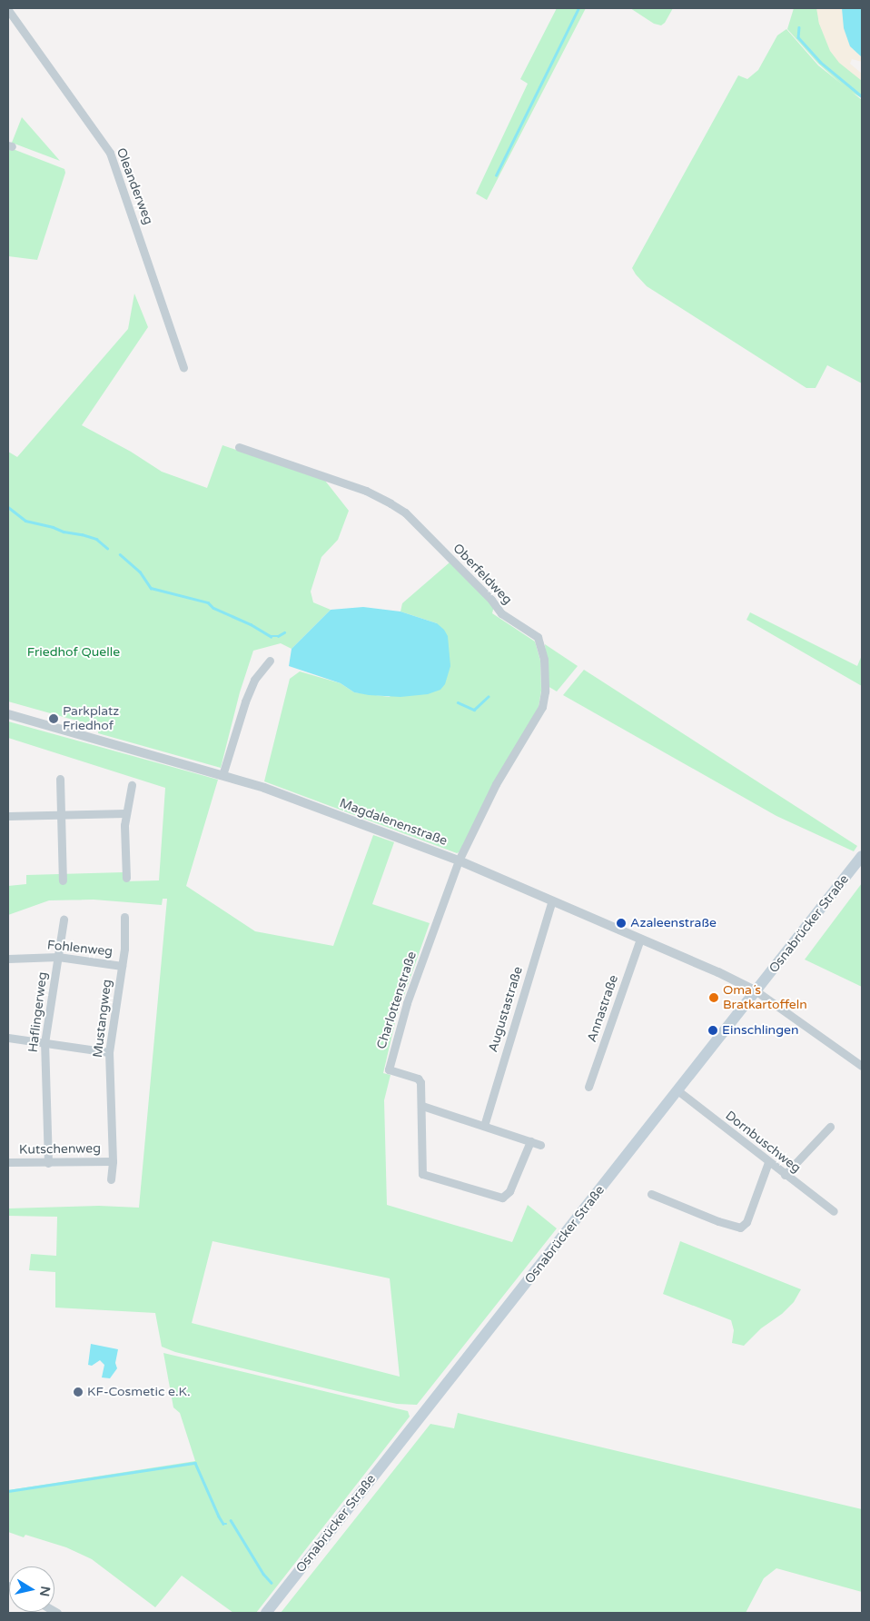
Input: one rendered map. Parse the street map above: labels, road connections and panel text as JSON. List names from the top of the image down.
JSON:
{
  "streets": {
    "main road": ["Osnabrücker Straße"],
    "street": [
      "Oleanderweg",
      "Oberfeldweg",
      "Magdalenenstraße",
      "Fohlenweg",
      "Charlottenstraße",
      "Annastraße",
      "Augustastraße",
      "Haflingerweg",
      "Mustangweg",
      "Dornbuschweg",
      "Kutschenweg"
    ]
  },
  "crossings": [
    ["Oberfeldweg", "Magdalenenstraße"],
    ["Oberfeldweg", "Charlottenstraße"],
    ["Magdalenenstraße", "Osnabrücker Straße"],
    ["Magdalenenstraße", "Charlottenstraße"],
    ["Magdalenenstraße", "Annastraße"],
    ["Magdalenenstraße", "Augustastraße"],
    ["Osnabrücker Straße", "Dornbuschweg"],
    ["Fohlenweg", "Haflingerweg"],
    ["Fohlenweg", "Mustangweg"],
    ["Haflingerweg", "Kutschenweg"],
    ["Mustangweg", "Kutschenweg"]
  ],
  "parks": ["Friedhof Quelle"],
  "places": [
    "Parkplatz Friedhof",
    "Azaleenstraße",
    "Oma´s Bratkartoffeln",
    "Einschlingen",
    "KF-Cosmetic e.K."
  ],
  "north": "right"
}
